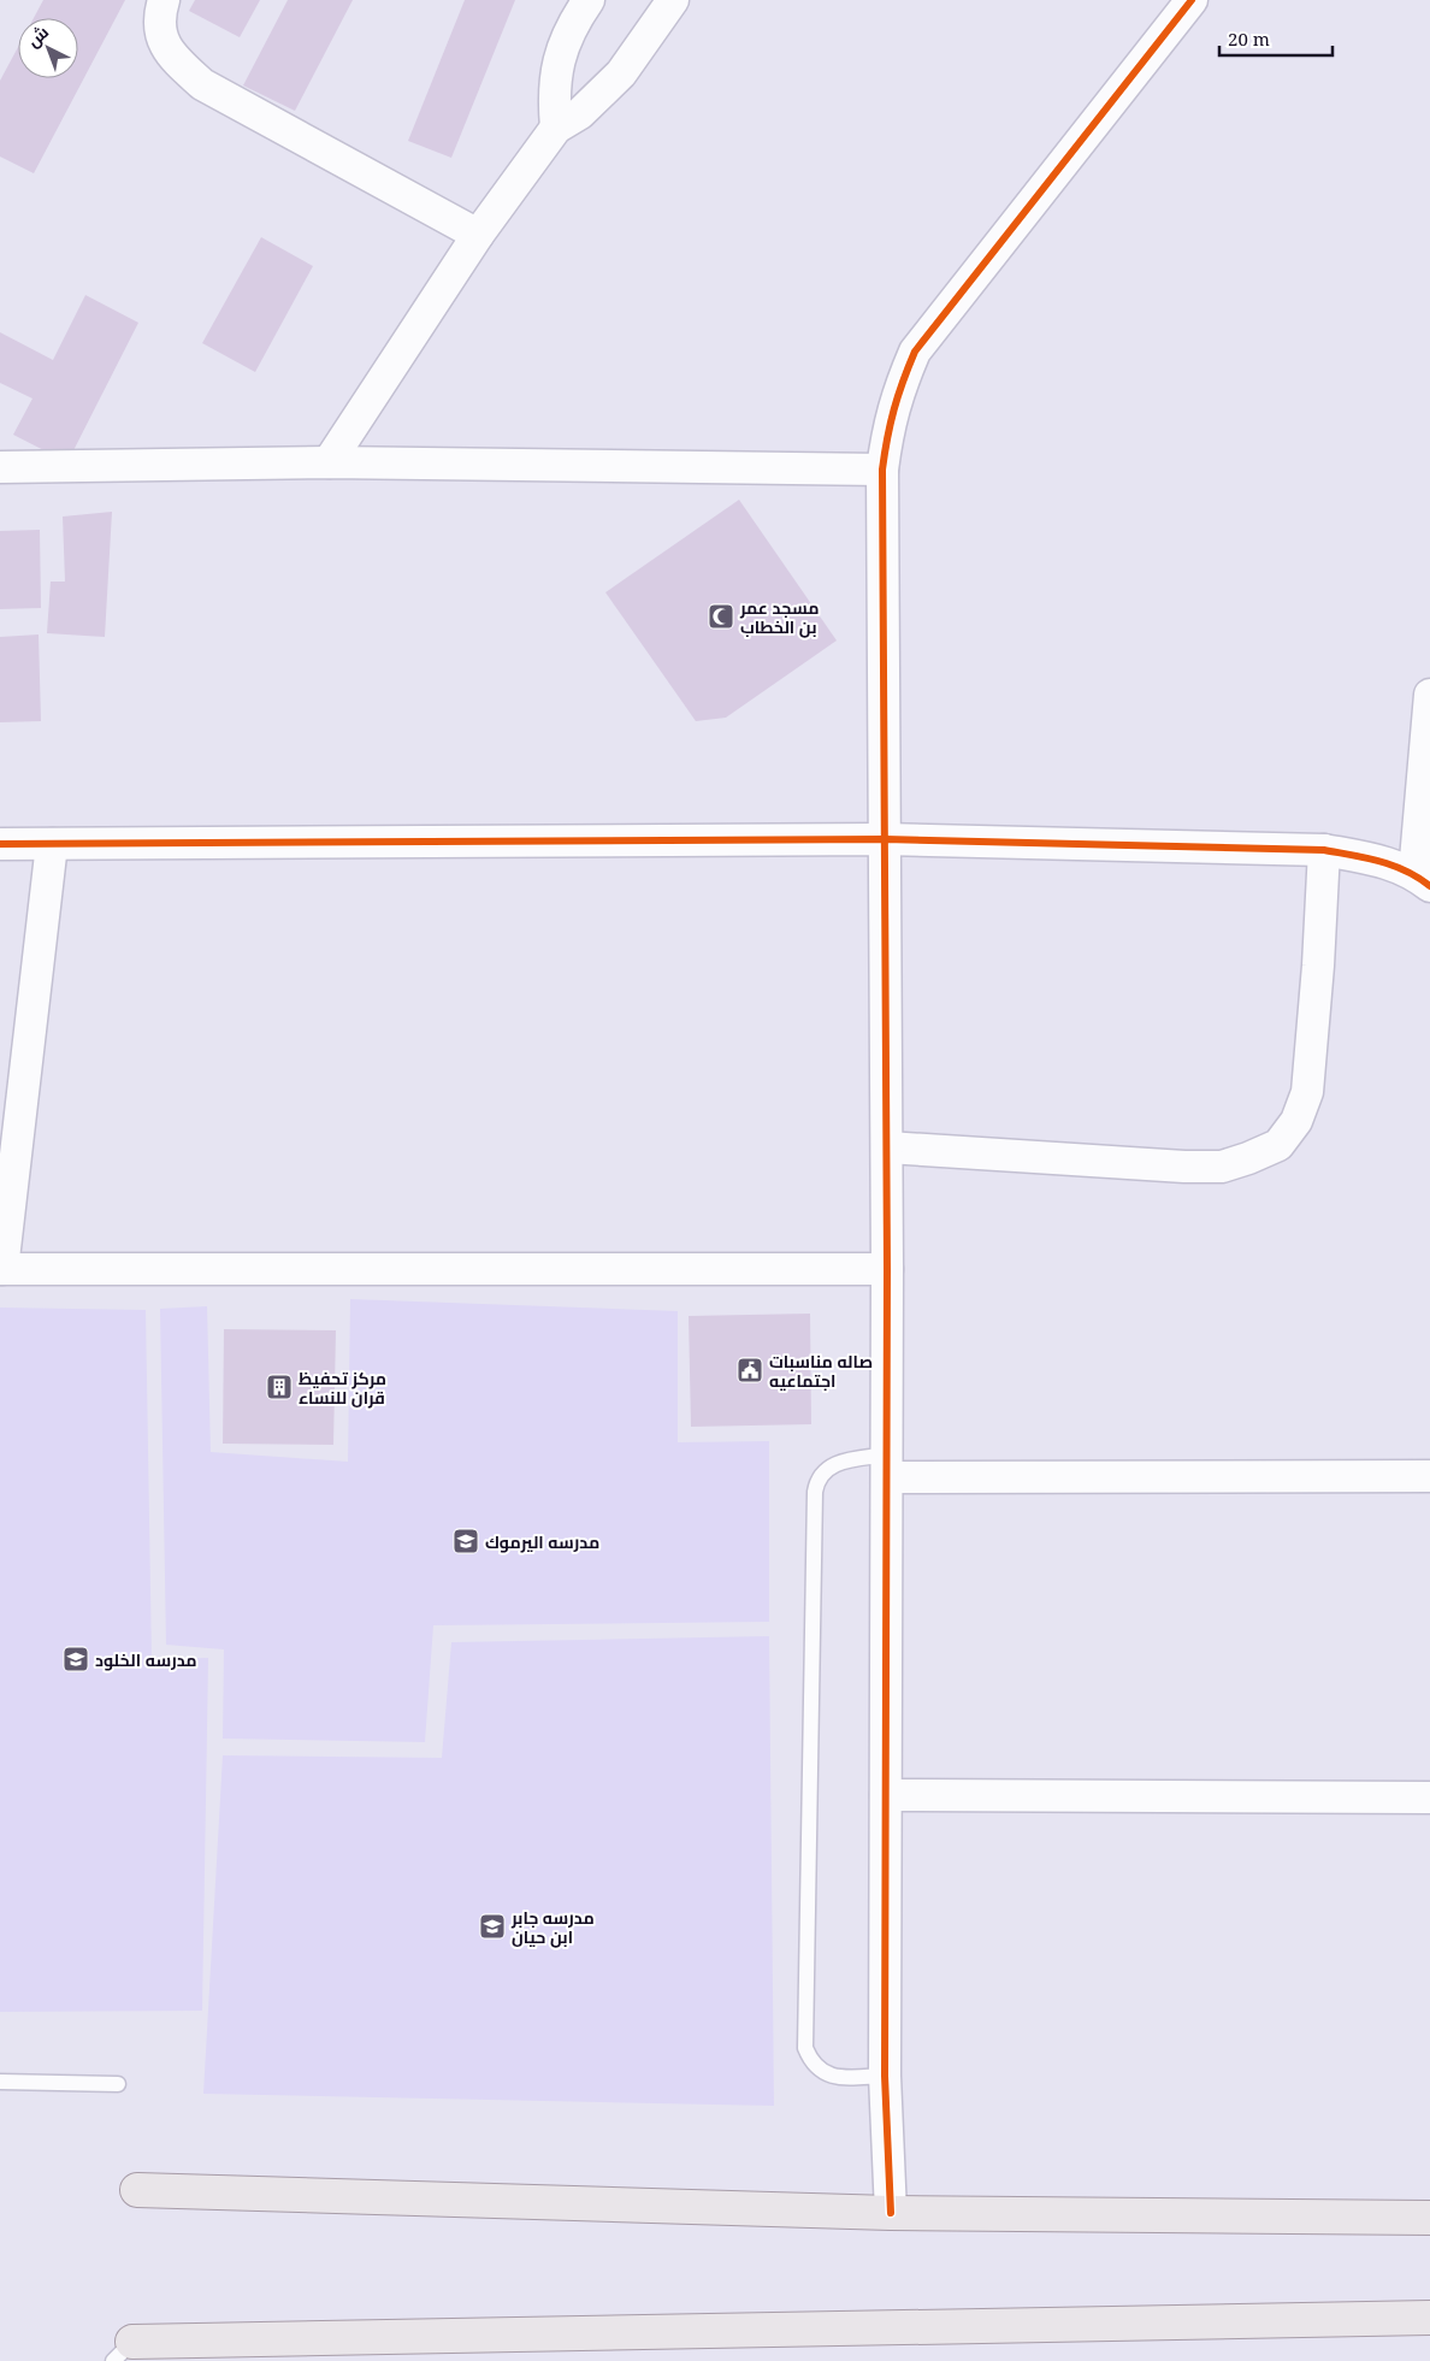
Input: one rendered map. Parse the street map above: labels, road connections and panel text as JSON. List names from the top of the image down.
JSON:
{
  "places": {
    "mosque": ["مسجد عمر بن الخطاب"],
    "public building": ["صاله مناسبات اجتماعيه"],
    "building": ["مركز تحفيظ قران للنساء"],
    "school or university": ["مدرسه اليرموك", "مدرسه الخلود", "مدرسه جابر ابن حيان"]
  },
  "scale_bar": "20 m",
  "north": "top left"
}
